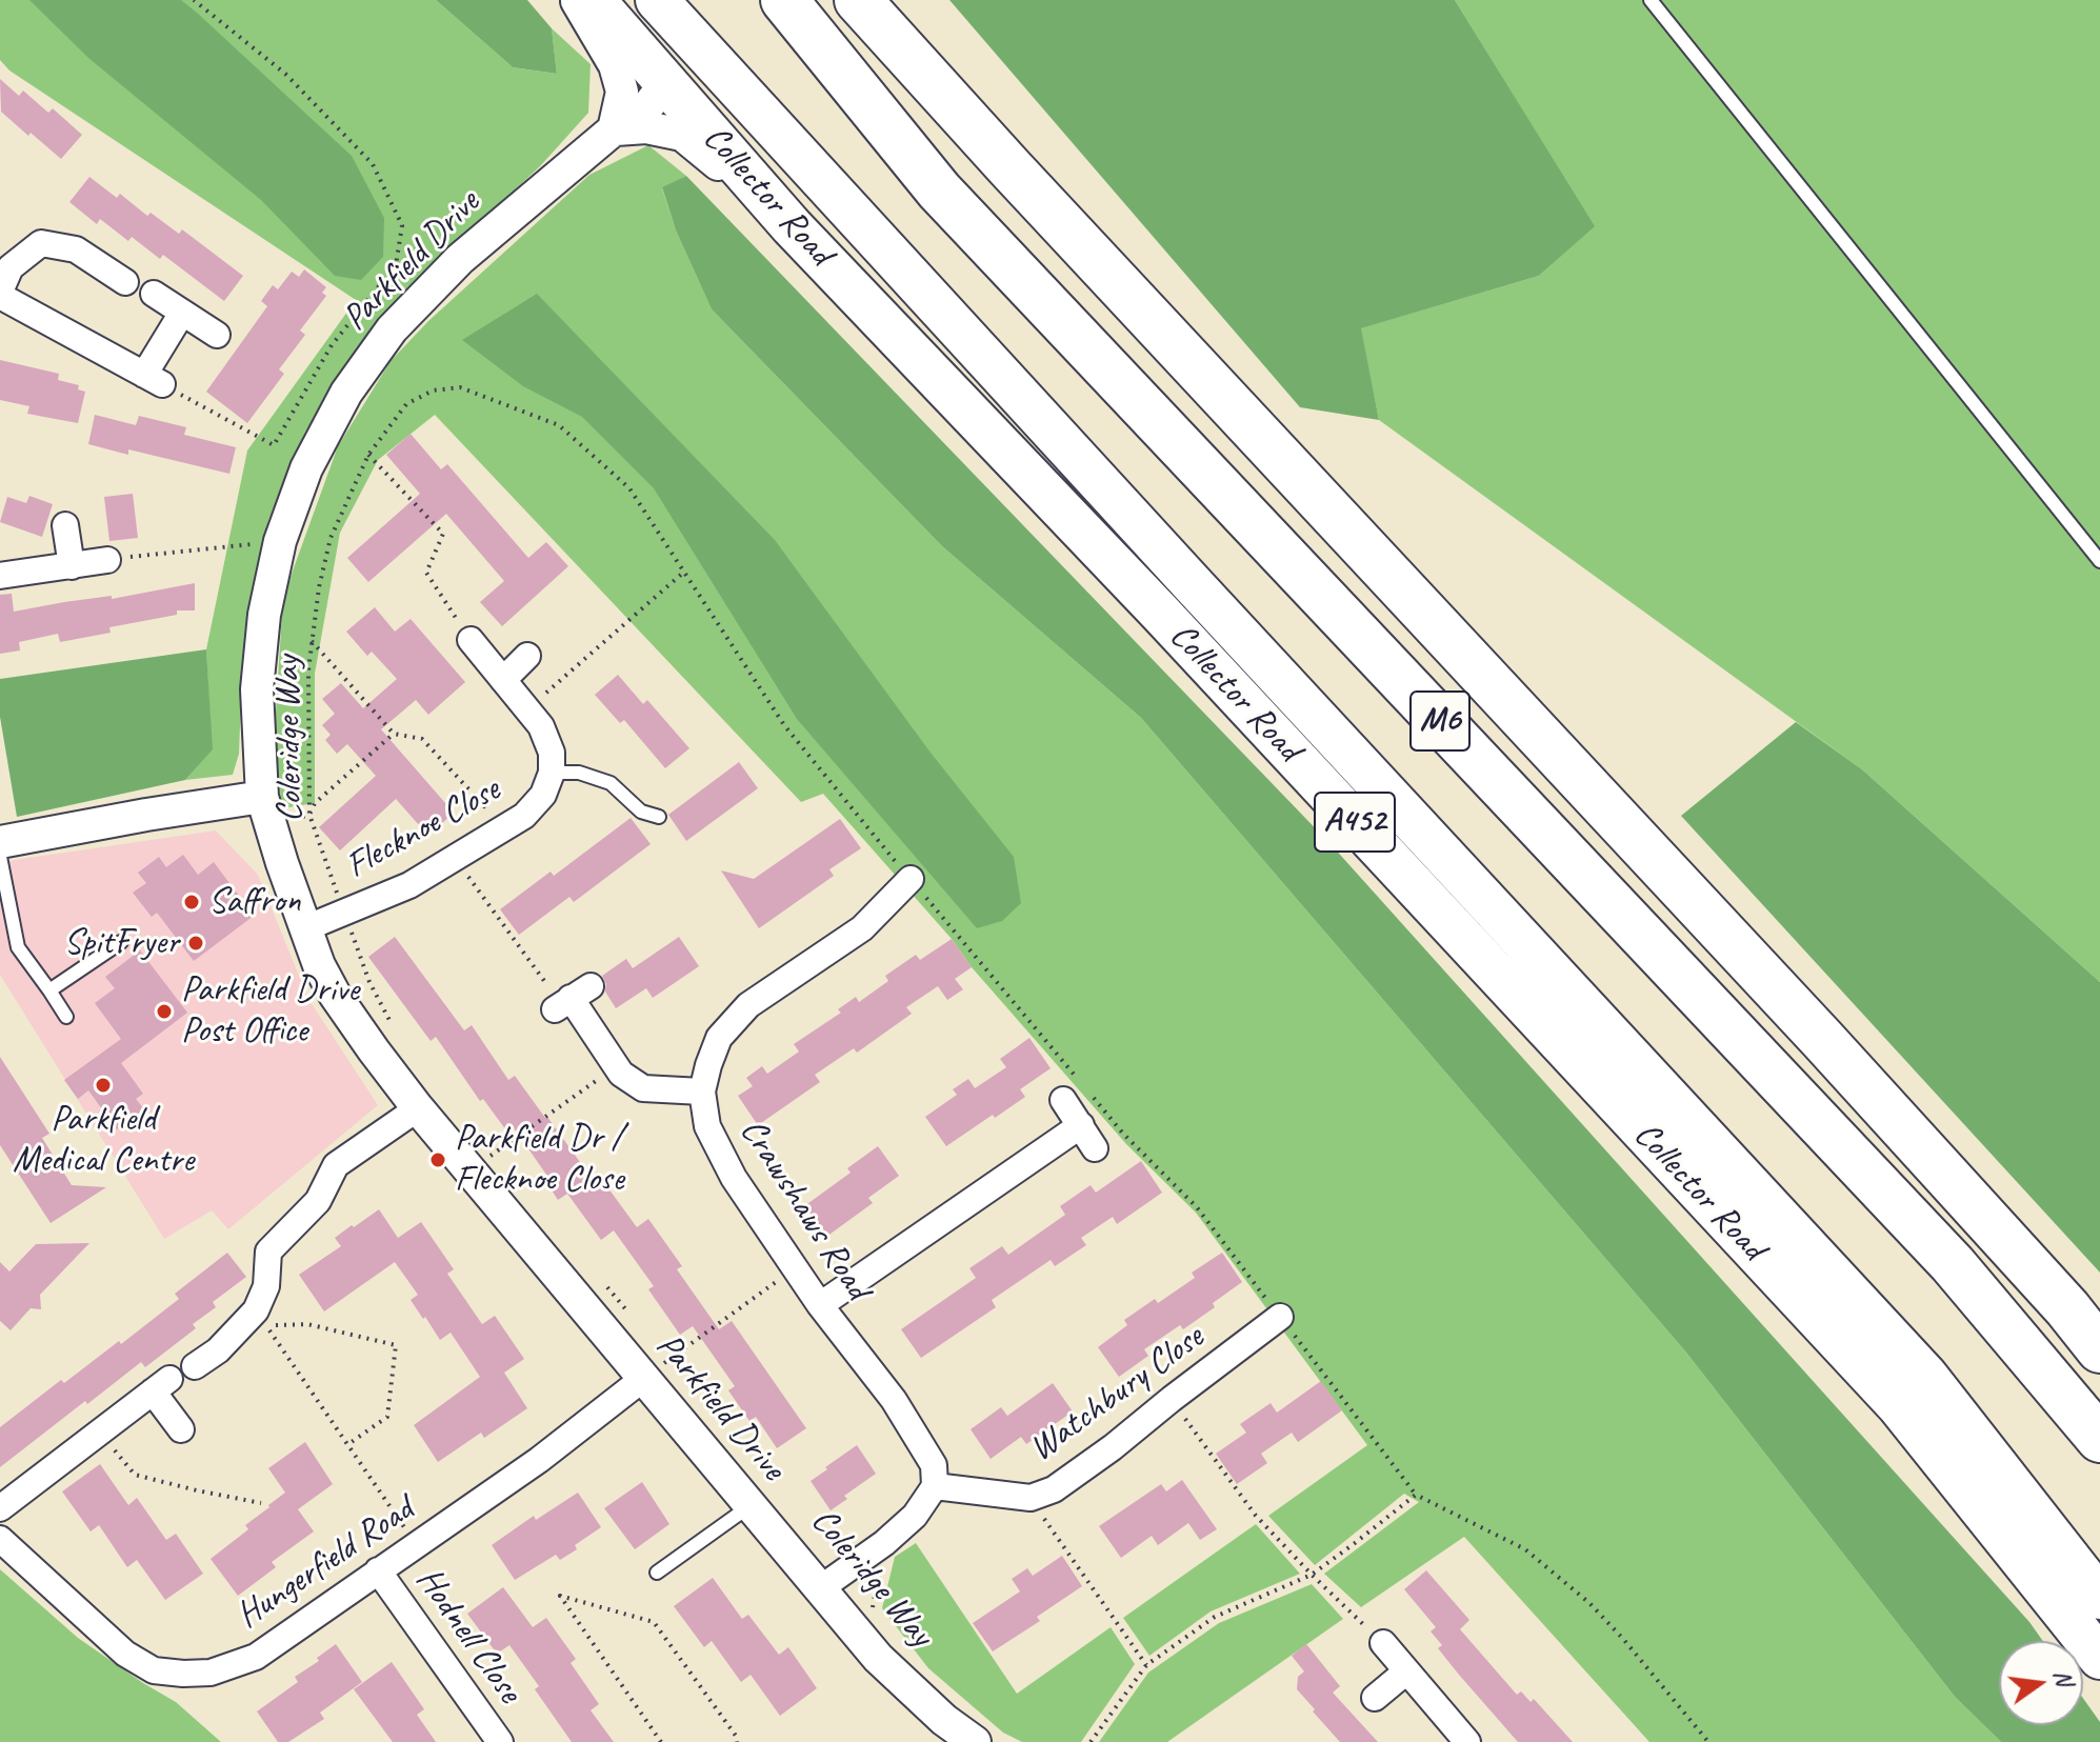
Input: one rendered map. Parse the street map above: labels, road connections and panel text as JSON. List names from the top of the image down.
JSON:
{
  "streets": {
    "highway": ["Collector Road", "M6", "A452"],
    "street": [
      "Parkfield Drive",
      "Flecknoe Close",
      "Crawshaws Road",
      "Watchbury Close",
      "Hungerfield Road",
      "Hodnell Close"
    ],
    "path": ["Coleridge Way"]
  },
  "crossings": [
    ["Collector Road", "Parkfield Drive"],
    ["Parkfield Drive", "Coleridge Way"],
    ["Parkfield Drive", "Flecknoe Close"],
    ["Parkfield Drive", "Hungerfield Road"],
    ["Coleridge Way", "Flecknoe Close"],
    ["Coleridge Way", "Crawshaws Road"],
    ["Crawshaws Road", "Watchbury Close"],
    ["Hungerfield Road", "Hodnell Close"]
  ],
  "places": [
    "Saffron",
    "SpitFryer",
    "Parkfield Drive Post Office",
    "Parkfield Medical Centre",
    "Parkfield Dr / Flecknoe Close"
  ],
  "north": "right"
}
